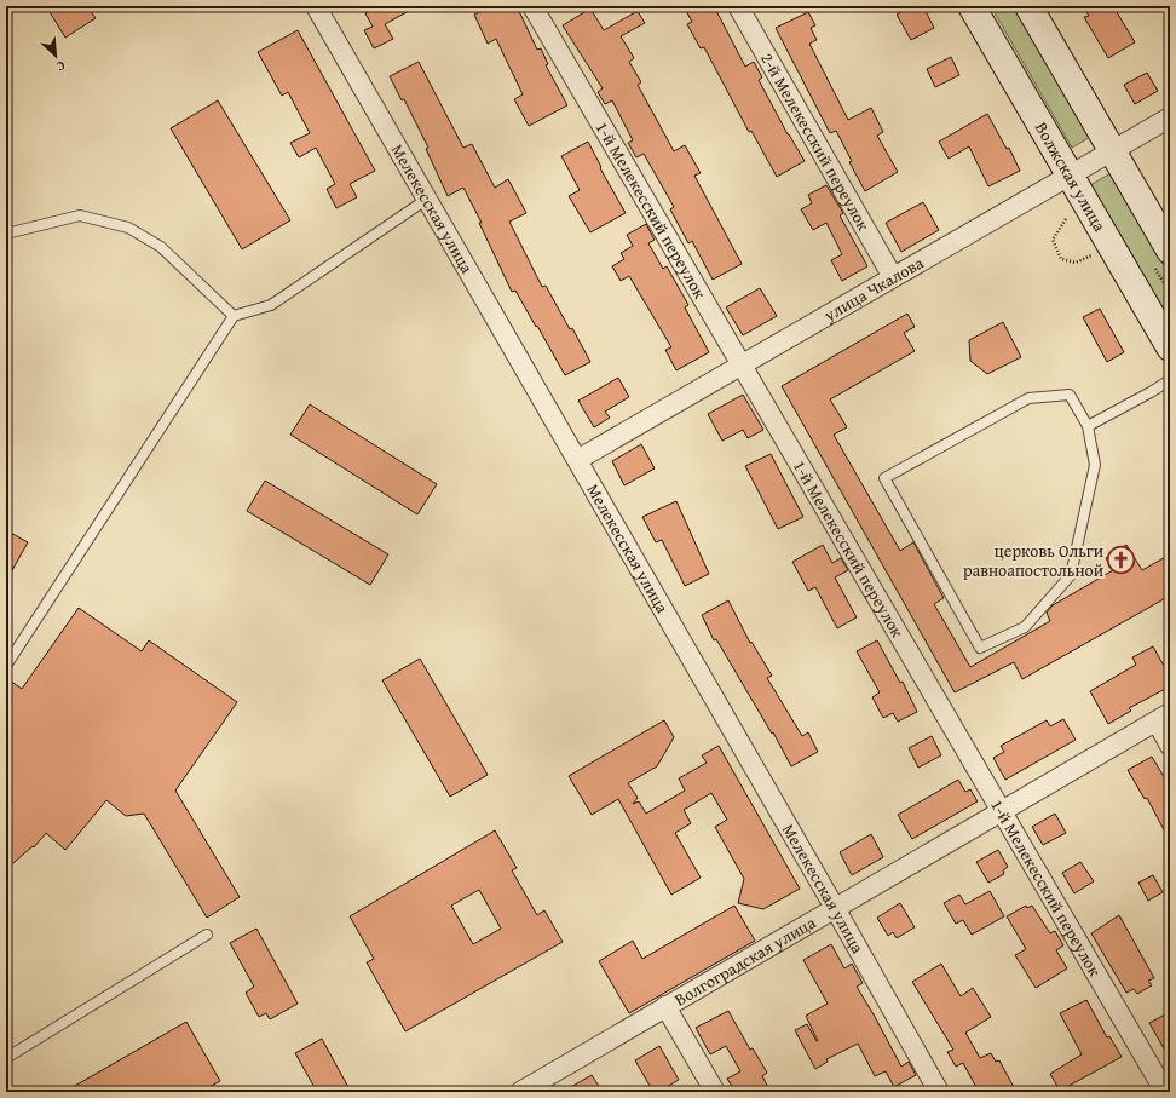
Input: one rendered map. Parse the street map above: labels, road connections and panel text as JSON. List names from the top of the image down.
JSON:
{
  "streets": {
    "main road": ["Волжская улица"],
    "street": [
      "2-й Мелекесский переулок",
      "Мелекесская улица",
      "1-й Мелекесский переулок",
      "улица Чкалова",
      "Волгоградская улица"
    ]
  },
  "crossings": [
    ["2-й Мелекесский переулок", "улица Чкалова"],
    ["Волжская улица", "улица Чкалова"],
    ["Мелекесская улица", "улица Чкалова"],
    ["Мелекесская улица", "Волгоградская улица"],
    ["1-й Мелекесский переулок", "улица Чкалова"],
    ["1-й Мелекесский переулок", "Волгоградская улица"]
  ],
  "places": {
    "church": ["церковь Ольги равноапостольной"]
  },
  "north": "bottom right"
}
